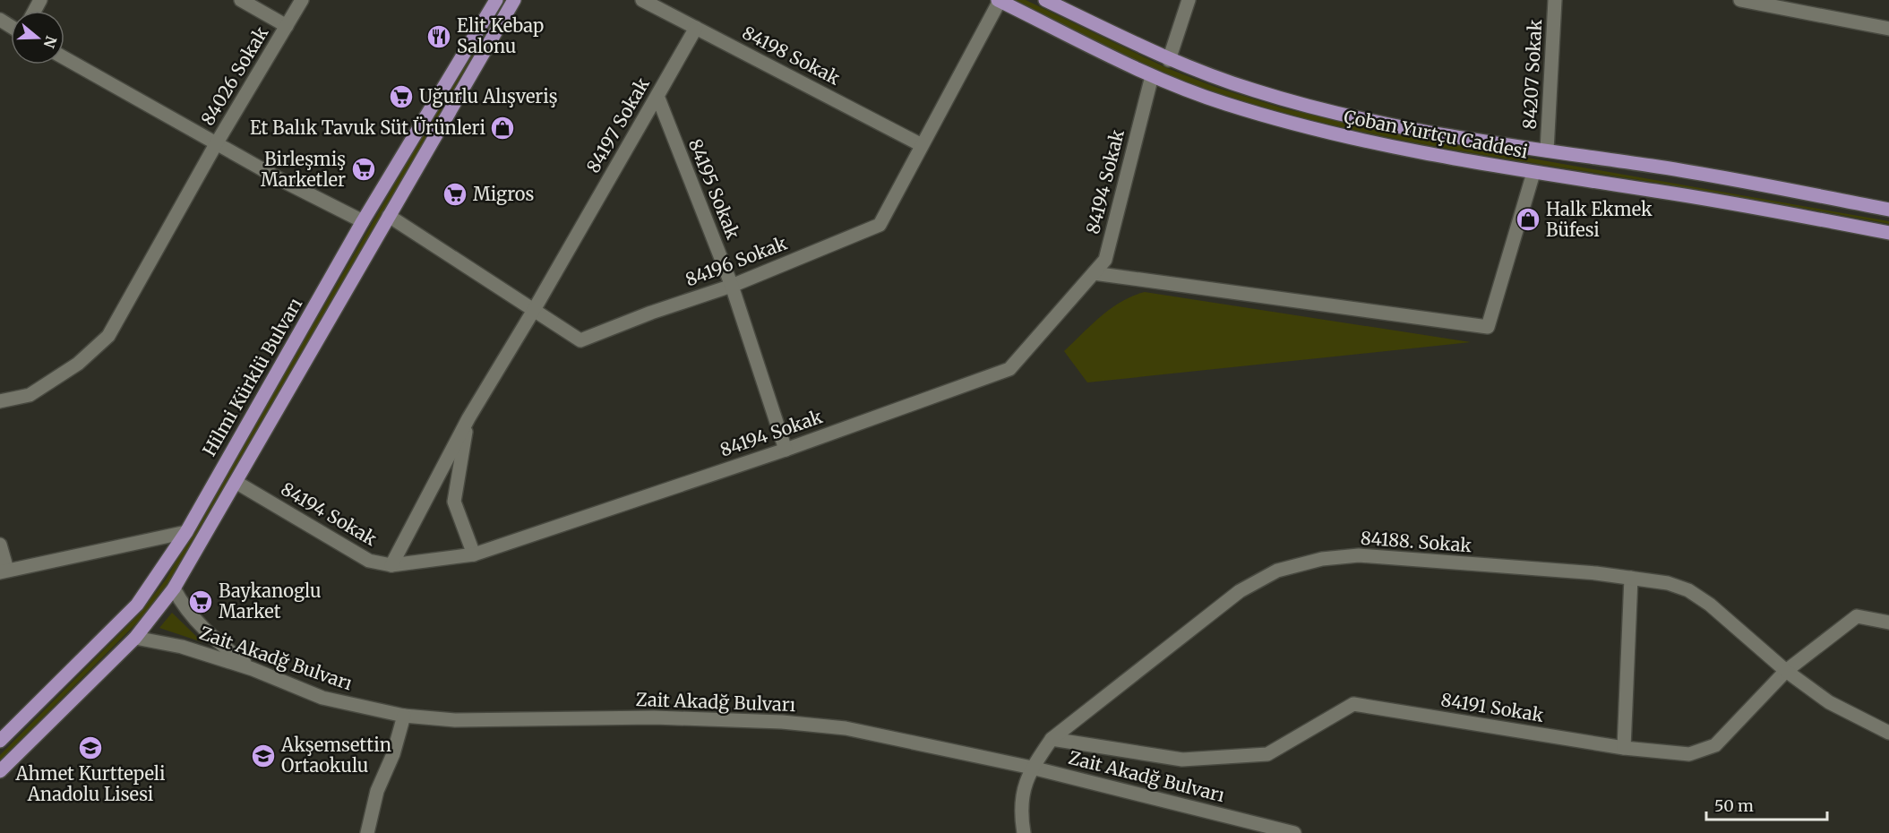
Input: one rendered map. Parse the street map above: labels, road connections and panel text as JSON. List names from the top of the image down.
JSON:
{
  "streets": {
    "main road": ["Çoban Yurtçu Caddesi", "Hilmi Kürklü Bulvarı"],
    "street": [
      "84198 Sokak",
      "84207 Sokak",
      "84026 Sokak",
      "84197 Sokak",
      "84194 Sokak",
      "84195 Sokak",
      "84196 Sokak",
      "84188. Sokak",
      "Zait Akadğ Bulvarı",
      "84191 Sokak"
    ]
  },
  "crossings": [
    ["84198 Sokak", "84197 Sokak"],
    ["84198 Sokak", "84196 Sokak"],
    ["84207 Sokak", "Çoban Yurtçu Caddesi"],
    ["84197 Sokak", "84194 Sokak"],
    ["84197 Sokak", "84195 Sokak"],
    ["84197 Sokak", "84196 Sokak"],
    ["Çoban Yurtçu Caddesi", "84194 Sokak"],
    ["Çoban Yurtçu Caddesi", "84196 Sokak"],
    ["84194 Sokak", "84195 Sokak"],
    ["84195 Sokak", "84196 Sokak"],
    ["84188. Sokak", "Zait Akadğ Bulvarı"],
    ["84188. Sokak", "84191 Sokak"]
  ],
  "places": {
    "restaurant": ["Elit Kebap Salonu"],
    "supermarket": [
      "Uğurlu Alışveriş",
      "Birleşmiş Marketler",
      "Migros",
      "Baykanoglu Market"
    ],
    "shop": ["Et Balık Tavuk Süt Ürünleri", "Halk Ekmek Büfesi"],
    "school or university": ["Ahmet Kurttepeli Anadolu Lisesi", "Akşemsettin Ortaokulu"]
  },
  "scale_bar": "50 m",
  "north": "right"
}
